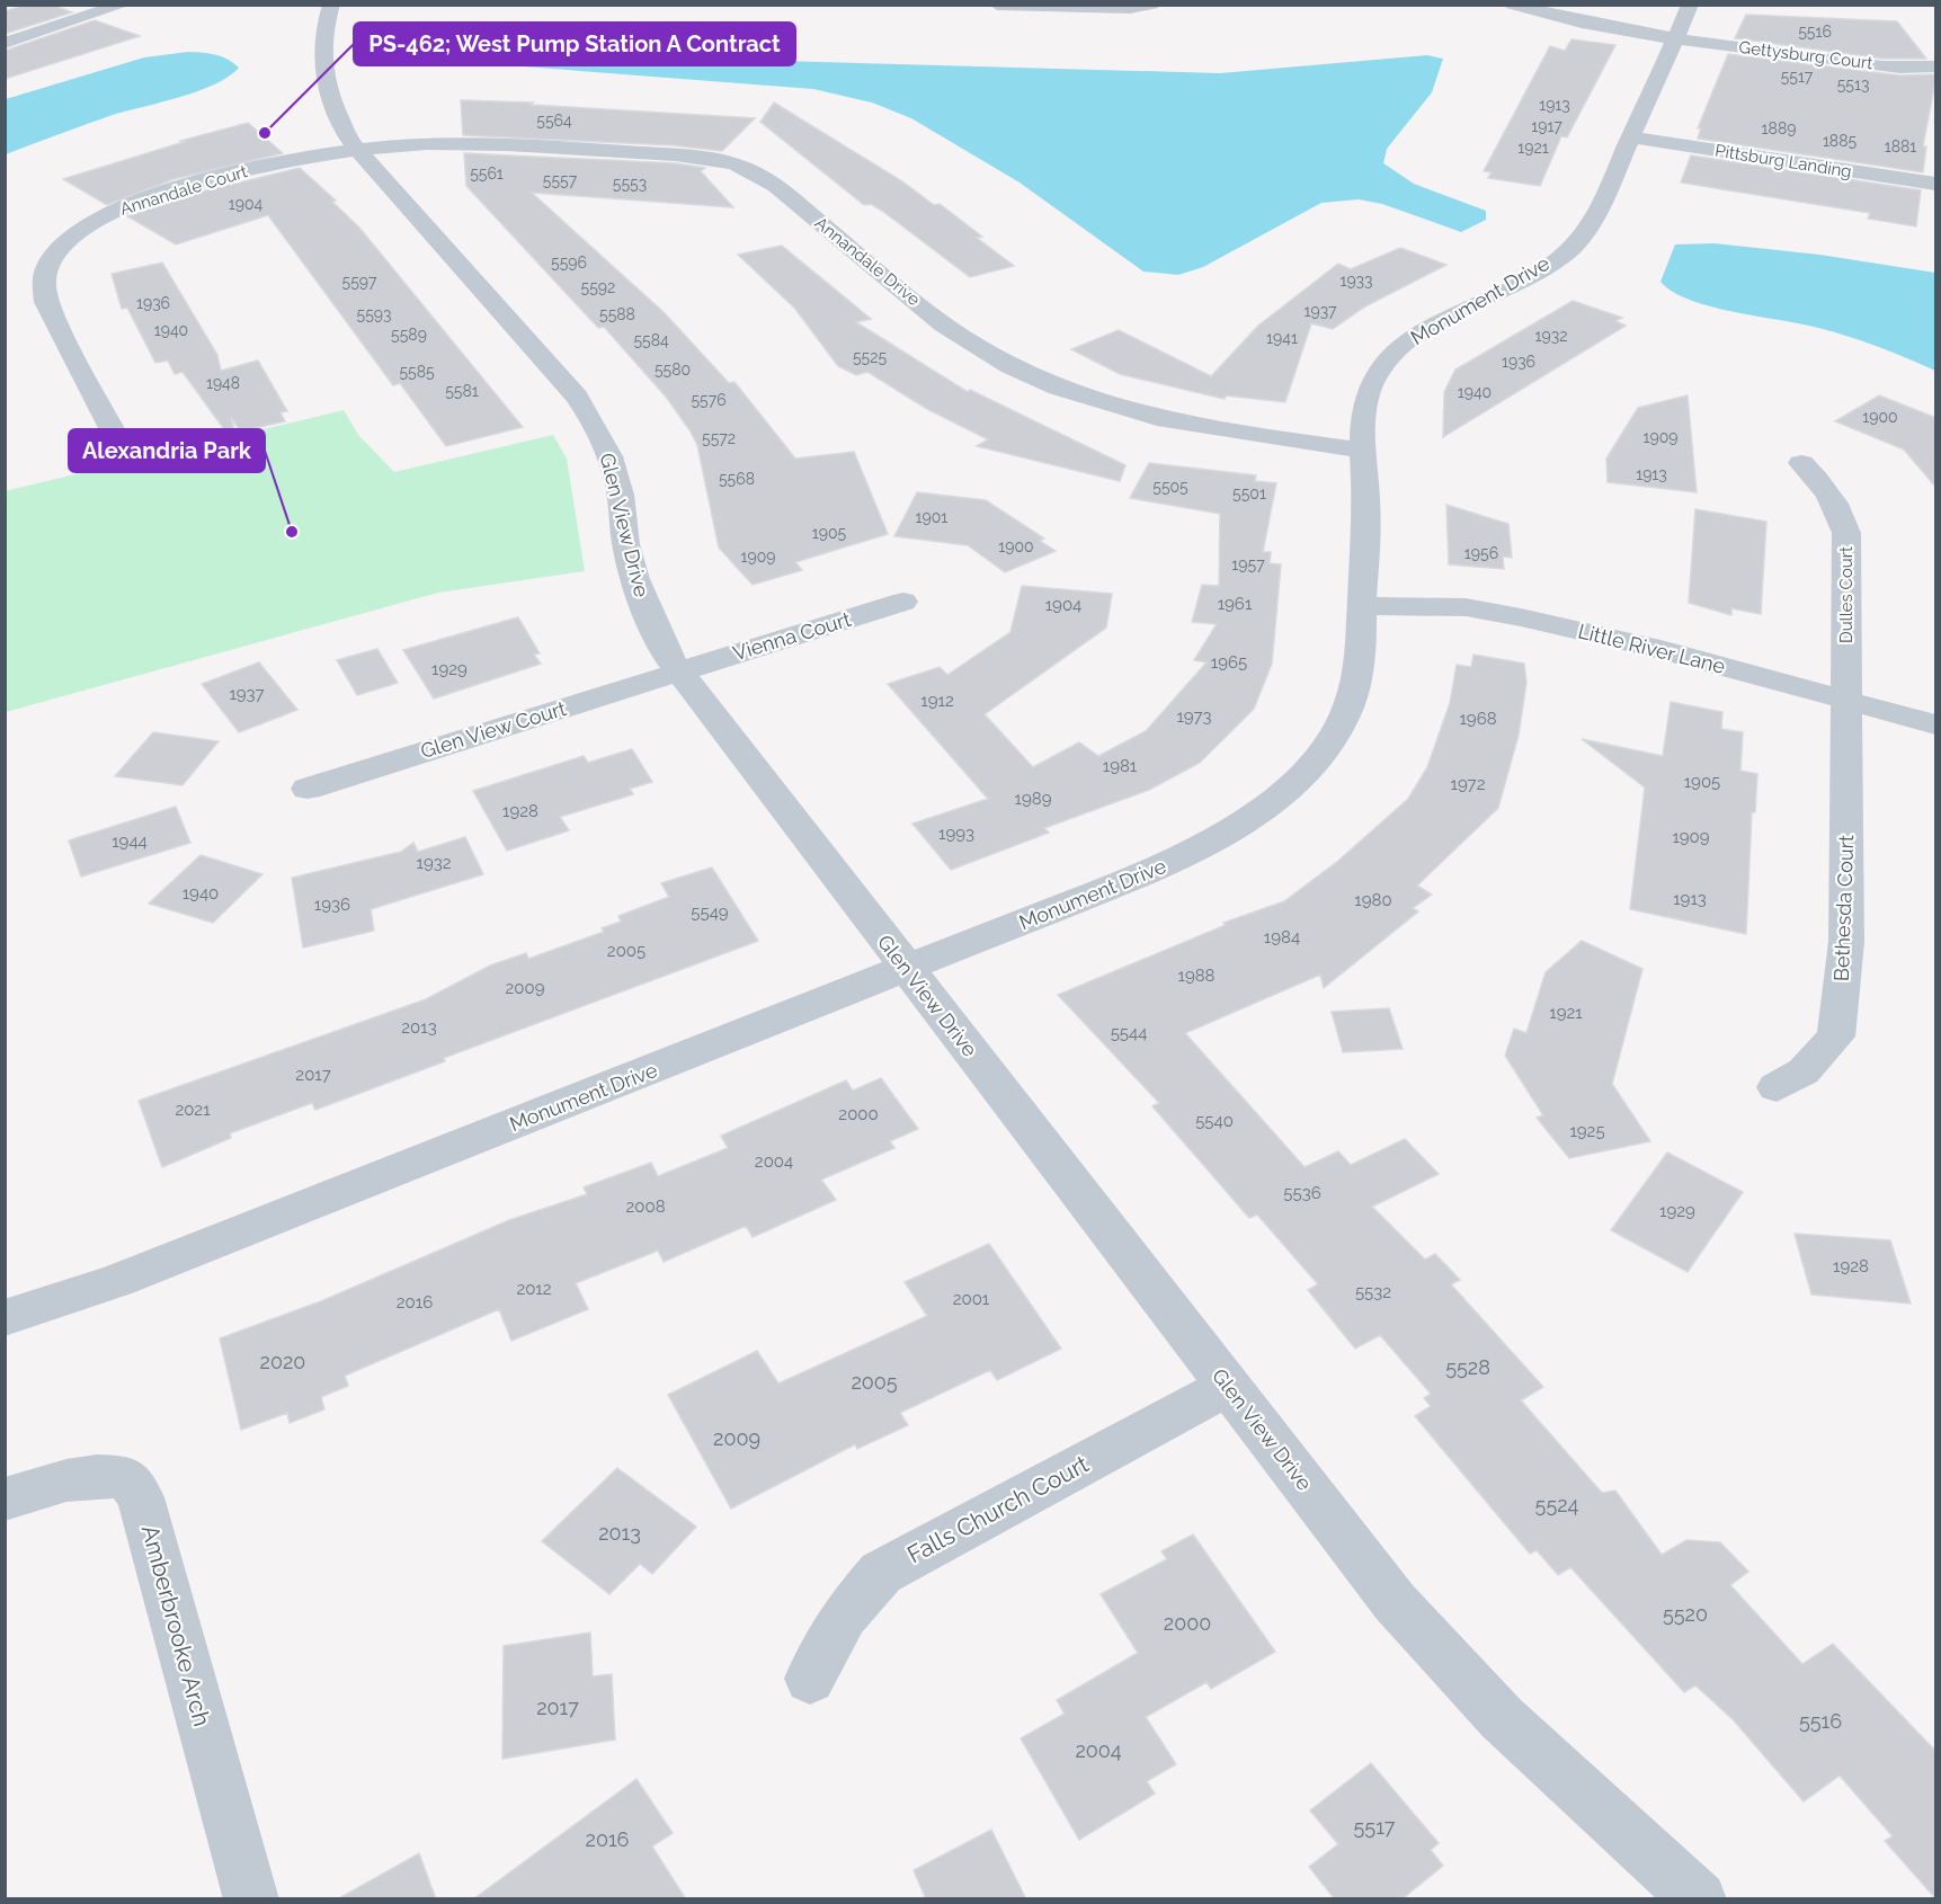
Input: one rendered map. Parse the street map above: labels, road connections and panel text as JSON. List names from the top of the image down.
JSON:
{
  "streets": {
    "street": [
      "Gettysburg Court",
      "Pittsburg Landing",
      "Annandale Court",
      "Annandale Drive",
      "Monument Drive",
      "Glen View Drive",
      "Dulles Court",
      "Vienna Court",
      "Little River Lane",
      "Glen View Court",
      "Bethesda Court",
      "Falls Church Court",
      "Amberbrooke Arch"
    ]
  },
  "crossings": [
    ["Gettysburg Court", "Monument Drive"],
    ["Pittsburg Landing", "Monument Drive"],
    ["Annandale Court", "Annandale Drive"],
    ["Annandale Court", "Glen View Drive"],
    ["Annandale Drive", "Monument Drive"],
    ["Annandale Drive", "Glen View Drive"],
    ["Monument Drive", "Glen View Drive"],
    ["Monument Drive", "Little River Lane"],
    ["Glen View Drive", "Vienna Court"],
    ["Glen View Drive", "Glen View Court"],
    ["Glen View Drive", "Falls Church Court"],
    ["Dulles Court", "Little River Lane"],
    ["Dulles Court", "Bethesda Court"],
    ["Vienna Court", "Glen View Court"],
    ["Little River Lane", "Bethesda Court"]
  ],
  "places": ["PS-462; West Pump Station A Contract", "Alexandria Park"],
  "house_numbers": [
    "5516",
    "5517",
    "5513",
    "1913",
    "5564",
    "1917",
    "1889",
    "1885",
    "1881",
    "1921",
    "5561",
    "5557",
    "5553",
    "1904",
    "5596",
    "1933",
    "5597",
    "5592",
    "1936",
    "1937",
    "5593",
    "5588",
    "1940",
    "5589",
    "1932",
    "1941",
    "5584",
    "5525",
    "1936",
    "5580",
    "5585",
    "1948",
    "5581",
    "1940",
    "5576",
    "1900",
    "1909",
    "5572",
    "1913",
    "5568",
    "5505",
    "5501",
    "1901",
    "1905",
    "1900",
    "1956",
    "1909",
    "1957",
    "1961",
    "1904",
    "1965",
    "1929",
    "1937",
    "1912",
    "1973",
    "1968",
    "1981",
    "1905",
    "1972",
    "1989",
    "1928",
    "1993",
    "1909",
    "1944",
    "1932",
    "1940",
    "1913",
    "1980",
    "1936",
    "5549",
    "1984",
    "2005",
    "1988",
    "2009",
    "1921",
    "2013",
    "5544",
    "2017",
    "2021",
    "2000",
    "5540",
    "1925",
    "2004",
    "5536",
    "2008",
    "1929",
    "1928",
    "2012",
    "5532",
    "2001",
    "2016",
    "2020",
    "5528",
    "2005",
    "2009",
    "5524",
    "2013",
    "5520",
    "2000",
    "2017",
    "5516",
    "2004",
    "5517",
    "2016"
  ]
}
